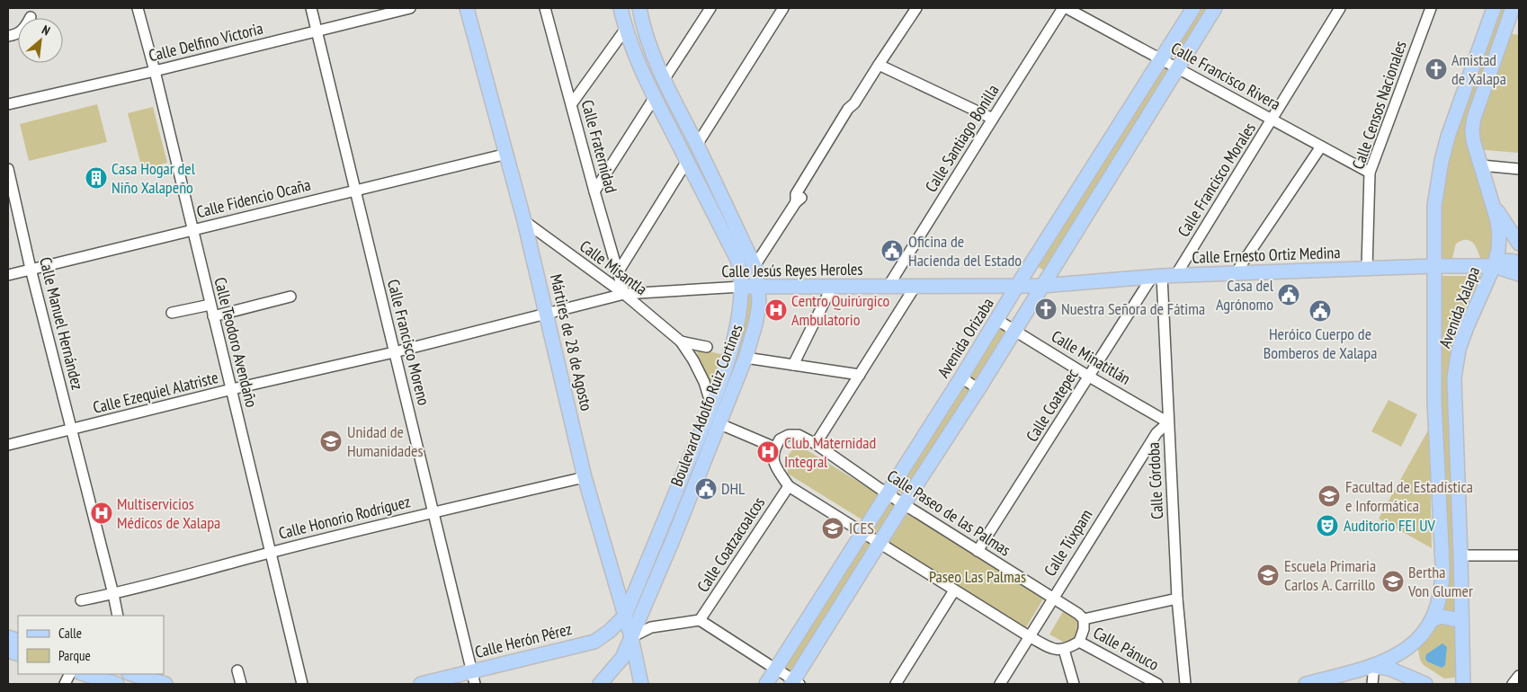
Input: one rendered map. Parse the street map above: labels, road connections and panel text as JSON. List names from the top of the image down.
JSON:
{
  "streets": {
    "main road": [
      "Calle Ernesto Ortiz Medina",
      "Calle Jesús Reyes Heroles",
      "Avenida Xalapa",
      "Avenida Orizaba",
      "Mártires de 28 de Agosto",
      "Boulevard Adolfo Ruiz Cortines",
      "Calle Herón Pérez"
    ],
    "street": [
      "Calle Delfino Victoria",
      "Calle Francisco Rivera",
      "Calle Censos Nacionales",
      "Calle Santiago Bonilla",
      "Calle Fraternidad",
      "Calle Francisco Morales",
      "Calle Fidencio Ocaña",
      "Calle Misantla",
      "Calle Manuel Hernández",
      "Calle Teodoro Avendaño",
      "Calle Francisco Moreno",
      "Calle Minatitlán",
      "Calle Ezequiel Alatriste",
      "Calle Coatepec",
      "Calle Córdoba",
      "Calle Paseo de las Palmas",
      "Calle Honorio Rodríguez",
      "Calle Túxpam",
      "Calle Coatzacoalcos",
      "Calle Pánuco"
    ]
  },
  "crossings": [
    ["Calle Delfino Victoria", "Calle Teodoro Avendaño"],
    ["Calle Delfino Victoria", "Calle Francisco Moreno"],
    ["Calle Francisco Rivera", "Calle Censos Nacionales"],
    ["Calle Francisco Rivera", "Calle Santiago Bonilla"],
    ["Calle Francisco Rivera", "Calle Francisco Morales"],
    ["Calle Francisco Rivera", "Avenida Orizaba"],
    ["Calle Censos Nacionales", "Calle Ernesto Ortiz Medina"],
    ["Calle Santiago Bonilla", "Calle Jesús Reyes Heroles"],
    ["Calle Fraternidad", "Calle Misantla"],
    ["Calle Fraternidad", "Calle Jesús Reyes Heroles"],
    ["Calle Francisco Morales", "Calle Ernesto Ortiz Medina"],
    ["Calle Francisco Morales", "Calle Coatepec"],
    ["Calle Francisco Morales", "Calle Córdoba"],
    ["Calle Fidencio Ocaña", "Calle Manuel Hernández"],
    ["Calle Fidencio Ocaña", "Calle Teodoro Avendaño"],
    ["Calle Fidencio Ocaña", "Calle Francisco Moreno"],
    ["Calle Fidencio Ocaña", "Mártires de 28 de Agosto"],
    ["Calle Ernesto Ortiz Medina", "Calle Jesús Reyes Heroles"],
    ["Calle Ernesto Ortiz Medina", "Avenida Xalapa"],
    ["Calle Ernesto Ortiz Medina", "Calle Coatepec"],
    ["Calle Ernesto Ortiz Medina", "Calle Córdoba"],
    ["Calle Misantla", "Calle Jesús Reyes Heroles"],
    ["Calle Misantla", "Mártires de 28 de Agosto"],
    ["Calle Misantla", "Boulevard Adolfo Ruiz Cortines"],
    ["Calle Jesús Reyes Heroles", "Avenida Orizaba"],
    ["Calle Jesús Reyes Heroles", "Mártires de 28 de Agosto"],
    ["Calle Jesús Reyes Heroles", "Calle Ezequiel Alatriste"],
    ["Calle Jesús Reyes Heroles", "Boulevard Adolfo Ruiz Cortines"],
    ["Calle Manuel Hernández", "Calle Ezequiel Alatriste"],
    ["Calle Manuel Hernández", "Calle Honorio Rodríguez"],
    ["Avenida Orizaba", "Calle Minatitlán"],
    ["Avenida Orizaba", "Calle Paseo de las Palmas"],
    ["Calle Teodoro Avendaño", "Calle Ezequiel Alatriste"],
    ["Calle Teodoro Avendaño", "Calle Honorio Rodríguez"],
    ["Calle Francisco Moreno", "Calle Ezequiel Alatriste"],
    ["Calle Francisco Moreno", "Calle Honorio Rodríguez"],
    ["Calle Francisco Moreno", "Calle Herón Pérez"],
    ["Mártires de 28 de Agosto", "Calle Ezequiel Alatriste"],
    ["Mártires de 28 de Agosto", "Boulevard Adolfo Ruiz Cortines"],
    ["Mártires de 28 de Agosto", "Calle Honorio Rodríguez"],
    ["Mártires de 28 de Agosto", "Calle Herón Pérez"],
    ["Calle Minatitlán", "Calle Coatepec"],
    ["Calle Minatitlán", "Calle Córdoba"],
    ["Calle Minatitlán", "Calle Túxpam"],
    ["Boulevard Adolfo Ruiz Cortines", "Calle Herón Pérez"],
    ["Calle Coatepec", "Calle Córdoba"],
    ["Calle Coatepec", "Calle Paseo de las Palmas"],
    ["Calle Córdoba", "Calle Túxpam"],
    ["Calle Paseo de las Palmas", "Calle Túxpam"]
  ],
  "parks": ["Paseo Las Palmas"],
  "places": {
    "church": ["Amistad de Xalapa", "Nuestra Señora de Fátima"],
    "building": ["Casa Hogar del Niño Xalapeño"],
    "public building": [
      "Oficina de Hacienda del Estado",
      "Casa del Agrónomo",
      "Heróico Cuerpo de Bomberos de Xalapa",
      "DHL"
    ],
    "hospital": ["Centro Quirúrgico Ambulatorio", "Club Maternidad Integral", "Multiservicios Médicos de Xalapa"],
    "school or university": [
      "Unidad de Humanidades",
      "Facultad de Estadística e Informática",
      "ICES",
      "Escuela Primaria Carlos A. Carrillo",
      "Bertha Von Glumer"
    ],
    "theatre": ["Auditorio FEI UV"]
  },
  "legend": ["Calle", "Parque"],
  "north": "top right"
}
